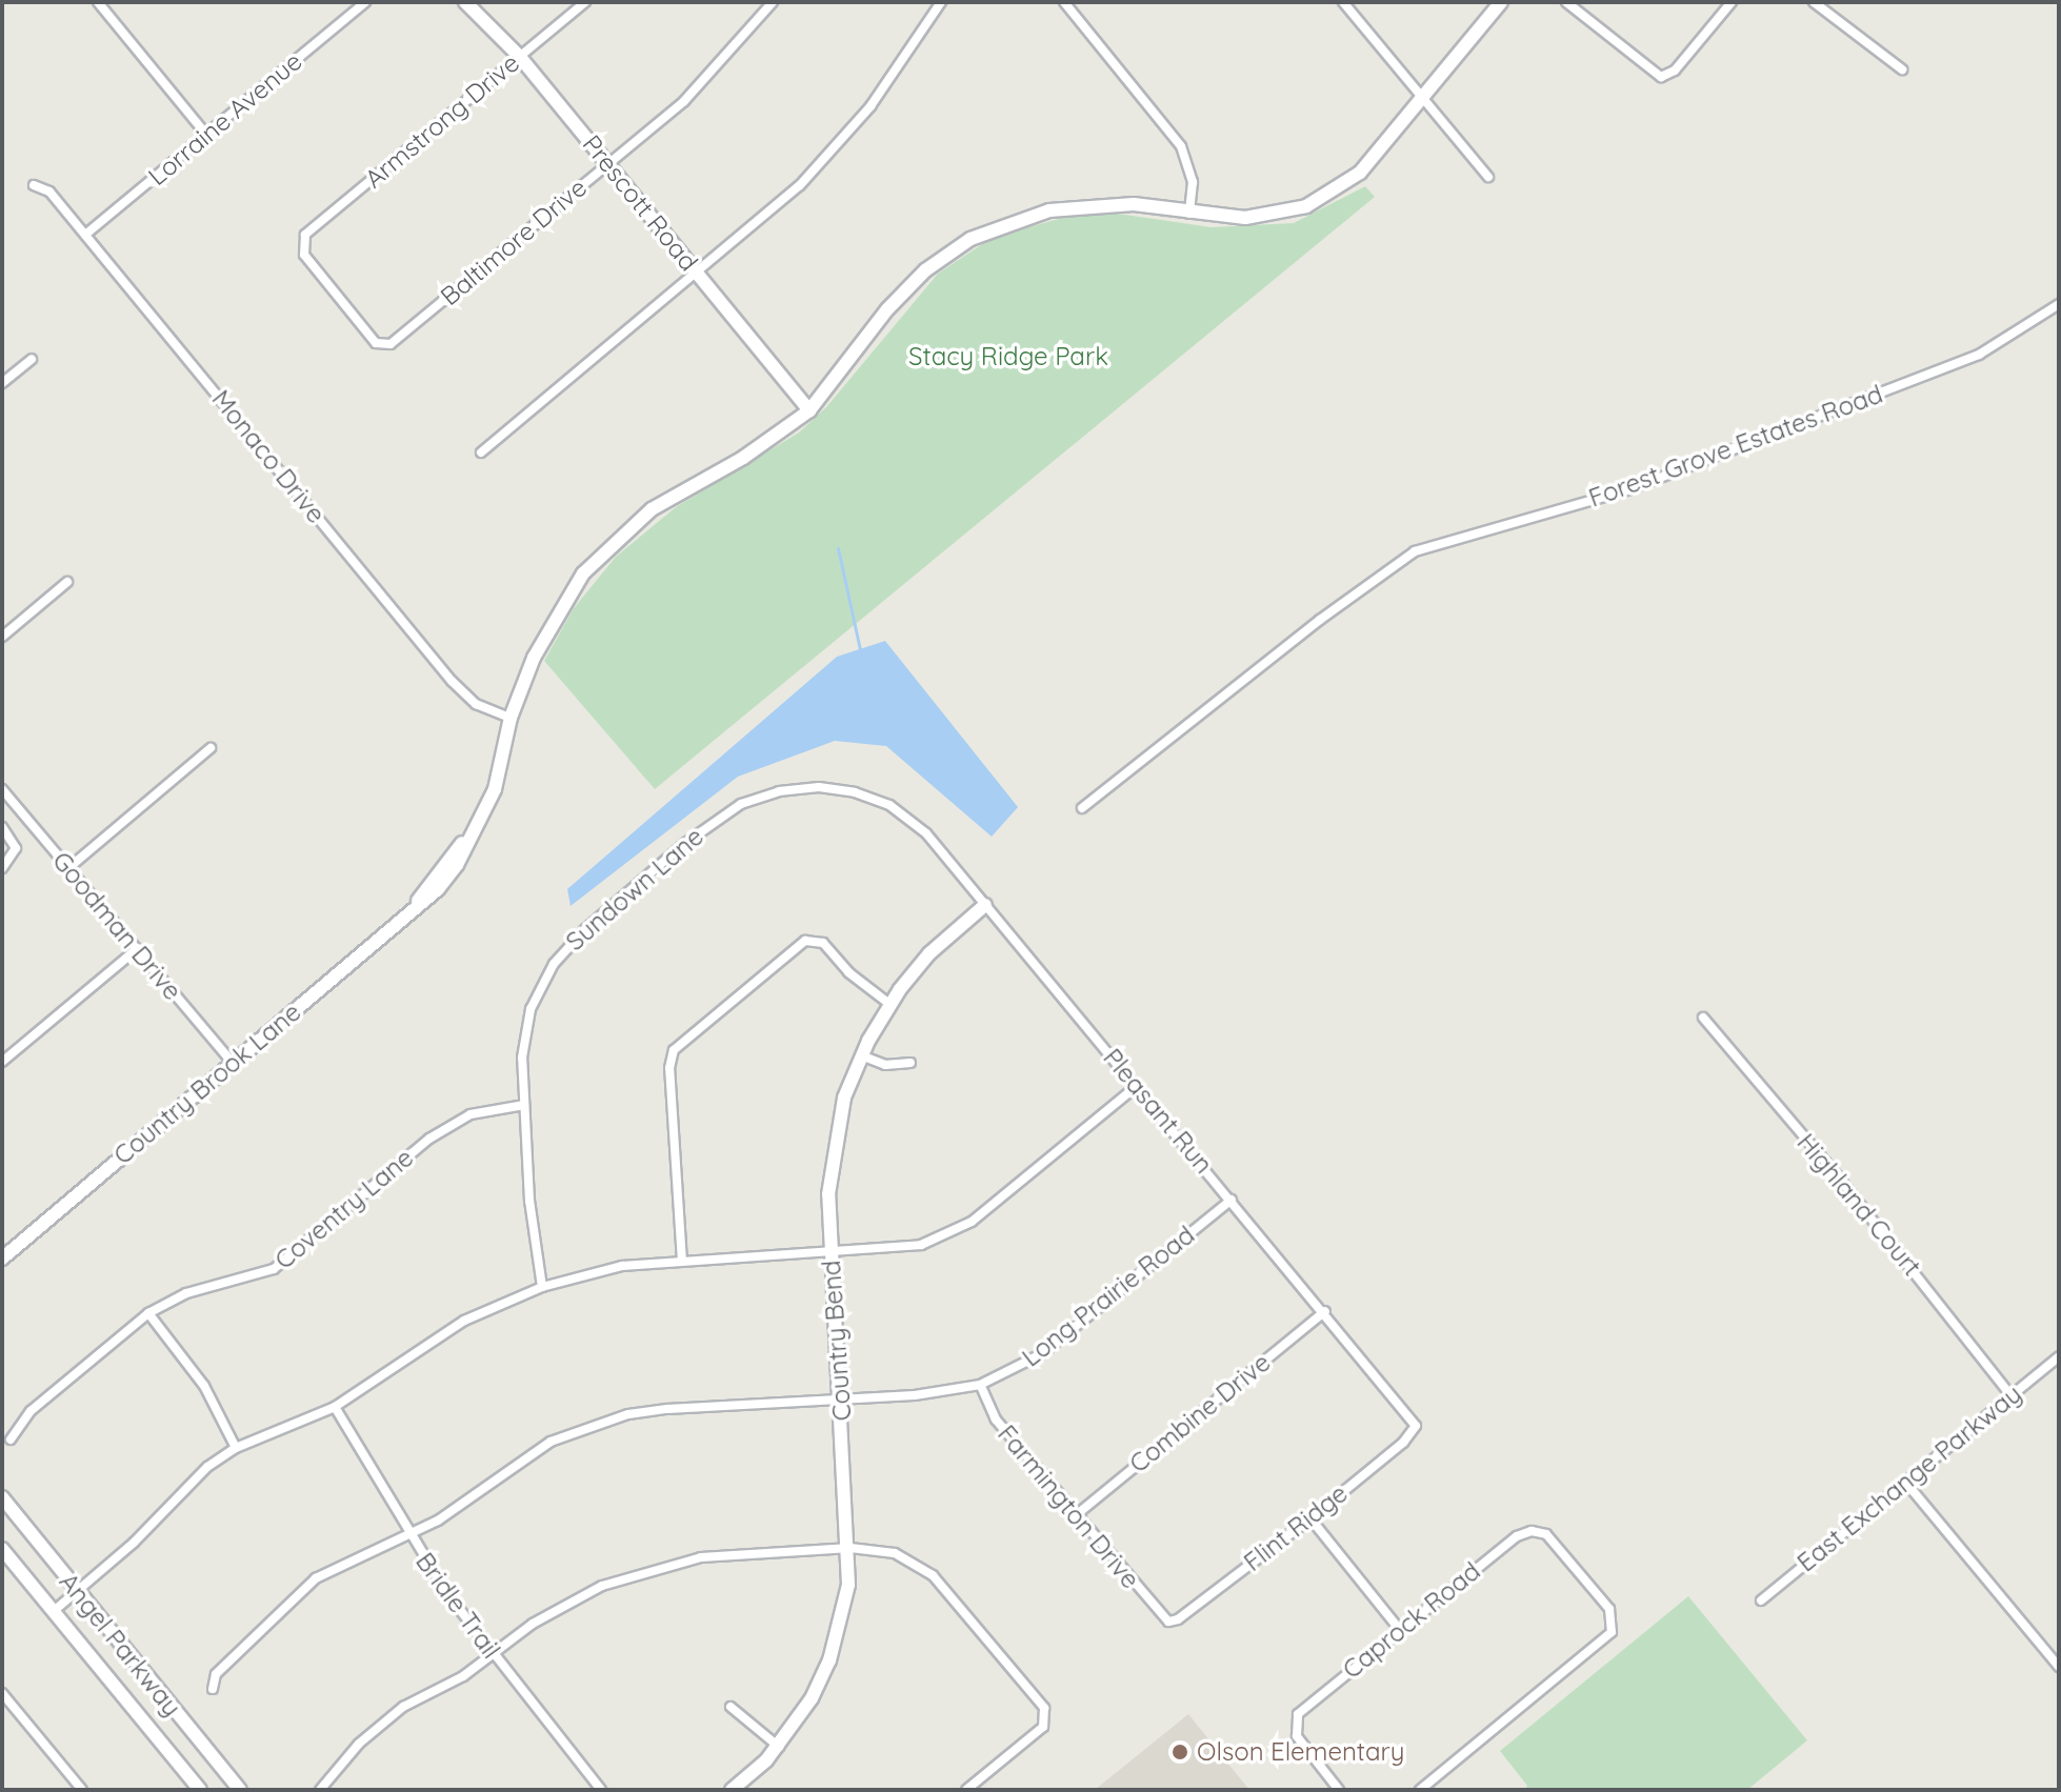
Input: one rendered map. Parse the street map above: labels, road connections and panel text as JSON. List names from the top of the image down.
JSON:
{
  "streets": {
    "street": [
      "Lorraine Avenue",
      "Armstrong Drive",
      "Prescott Road",
      "Baltimore Drive",
      "Forest Grove Estates Road",
      "Monaco Drive",
      "Sundown Lane",
      "Goodman Drive",
      "Country Brook Lane",
      "Pleasant Run",
      "Highland Court",
      "Coventry Lane",
      "Long Prairie Road",
      "Country Bend",
      "Combine Drive",
      "East Exchange Parkway",
      "Farmington Drive",
      "Flint Ridge",
      "Bridle Trail",
      "Caprock Road",
      "Angel Parkway"
    ]
  },
  "crossings": [
    ["Lorraine Avenue", "Monaco Drive"],
    ["Armstrong Drive", "Prescott Road"],
    ["Armstrong Drive", "Baltimore Drive"],
    ["Prescott Road", "Baltimore Drive"],
    ["Prescott Road", "Country Brook Lane"],
    ["Monaco Drive", "Country Brook Lane"],
    ["Sundown Lane", "Pleasant Run"],
    ["Sundown Lane", "Coventry Lane"],
    ["Goodman Drive", "Country Brook Lane"],
    ["Pleasant Run", "Long Prairie Road"],
    ["Pleasant Run", "Country Bend"],
    ["Pleasant Run", "Combine Drive"],
    ["Pleasant Run", "Flint Ridge"],
    ["Highland Court", "East Exchange Parkway"],
    ["Long Prairie Road", "Country Bend"],
    ["Long Prairie Road", "Farmington Drive"],
    ["Long Prairie Road", "Bridle Trail"],
    ["Combine Drive", "Farmington Drive"],
    ["Farmington Drive", "Flint Ridge"]
  ],
  "parks": ["Stacy Ridge Park"],
  "places": ["Olson Elementary"]
}
